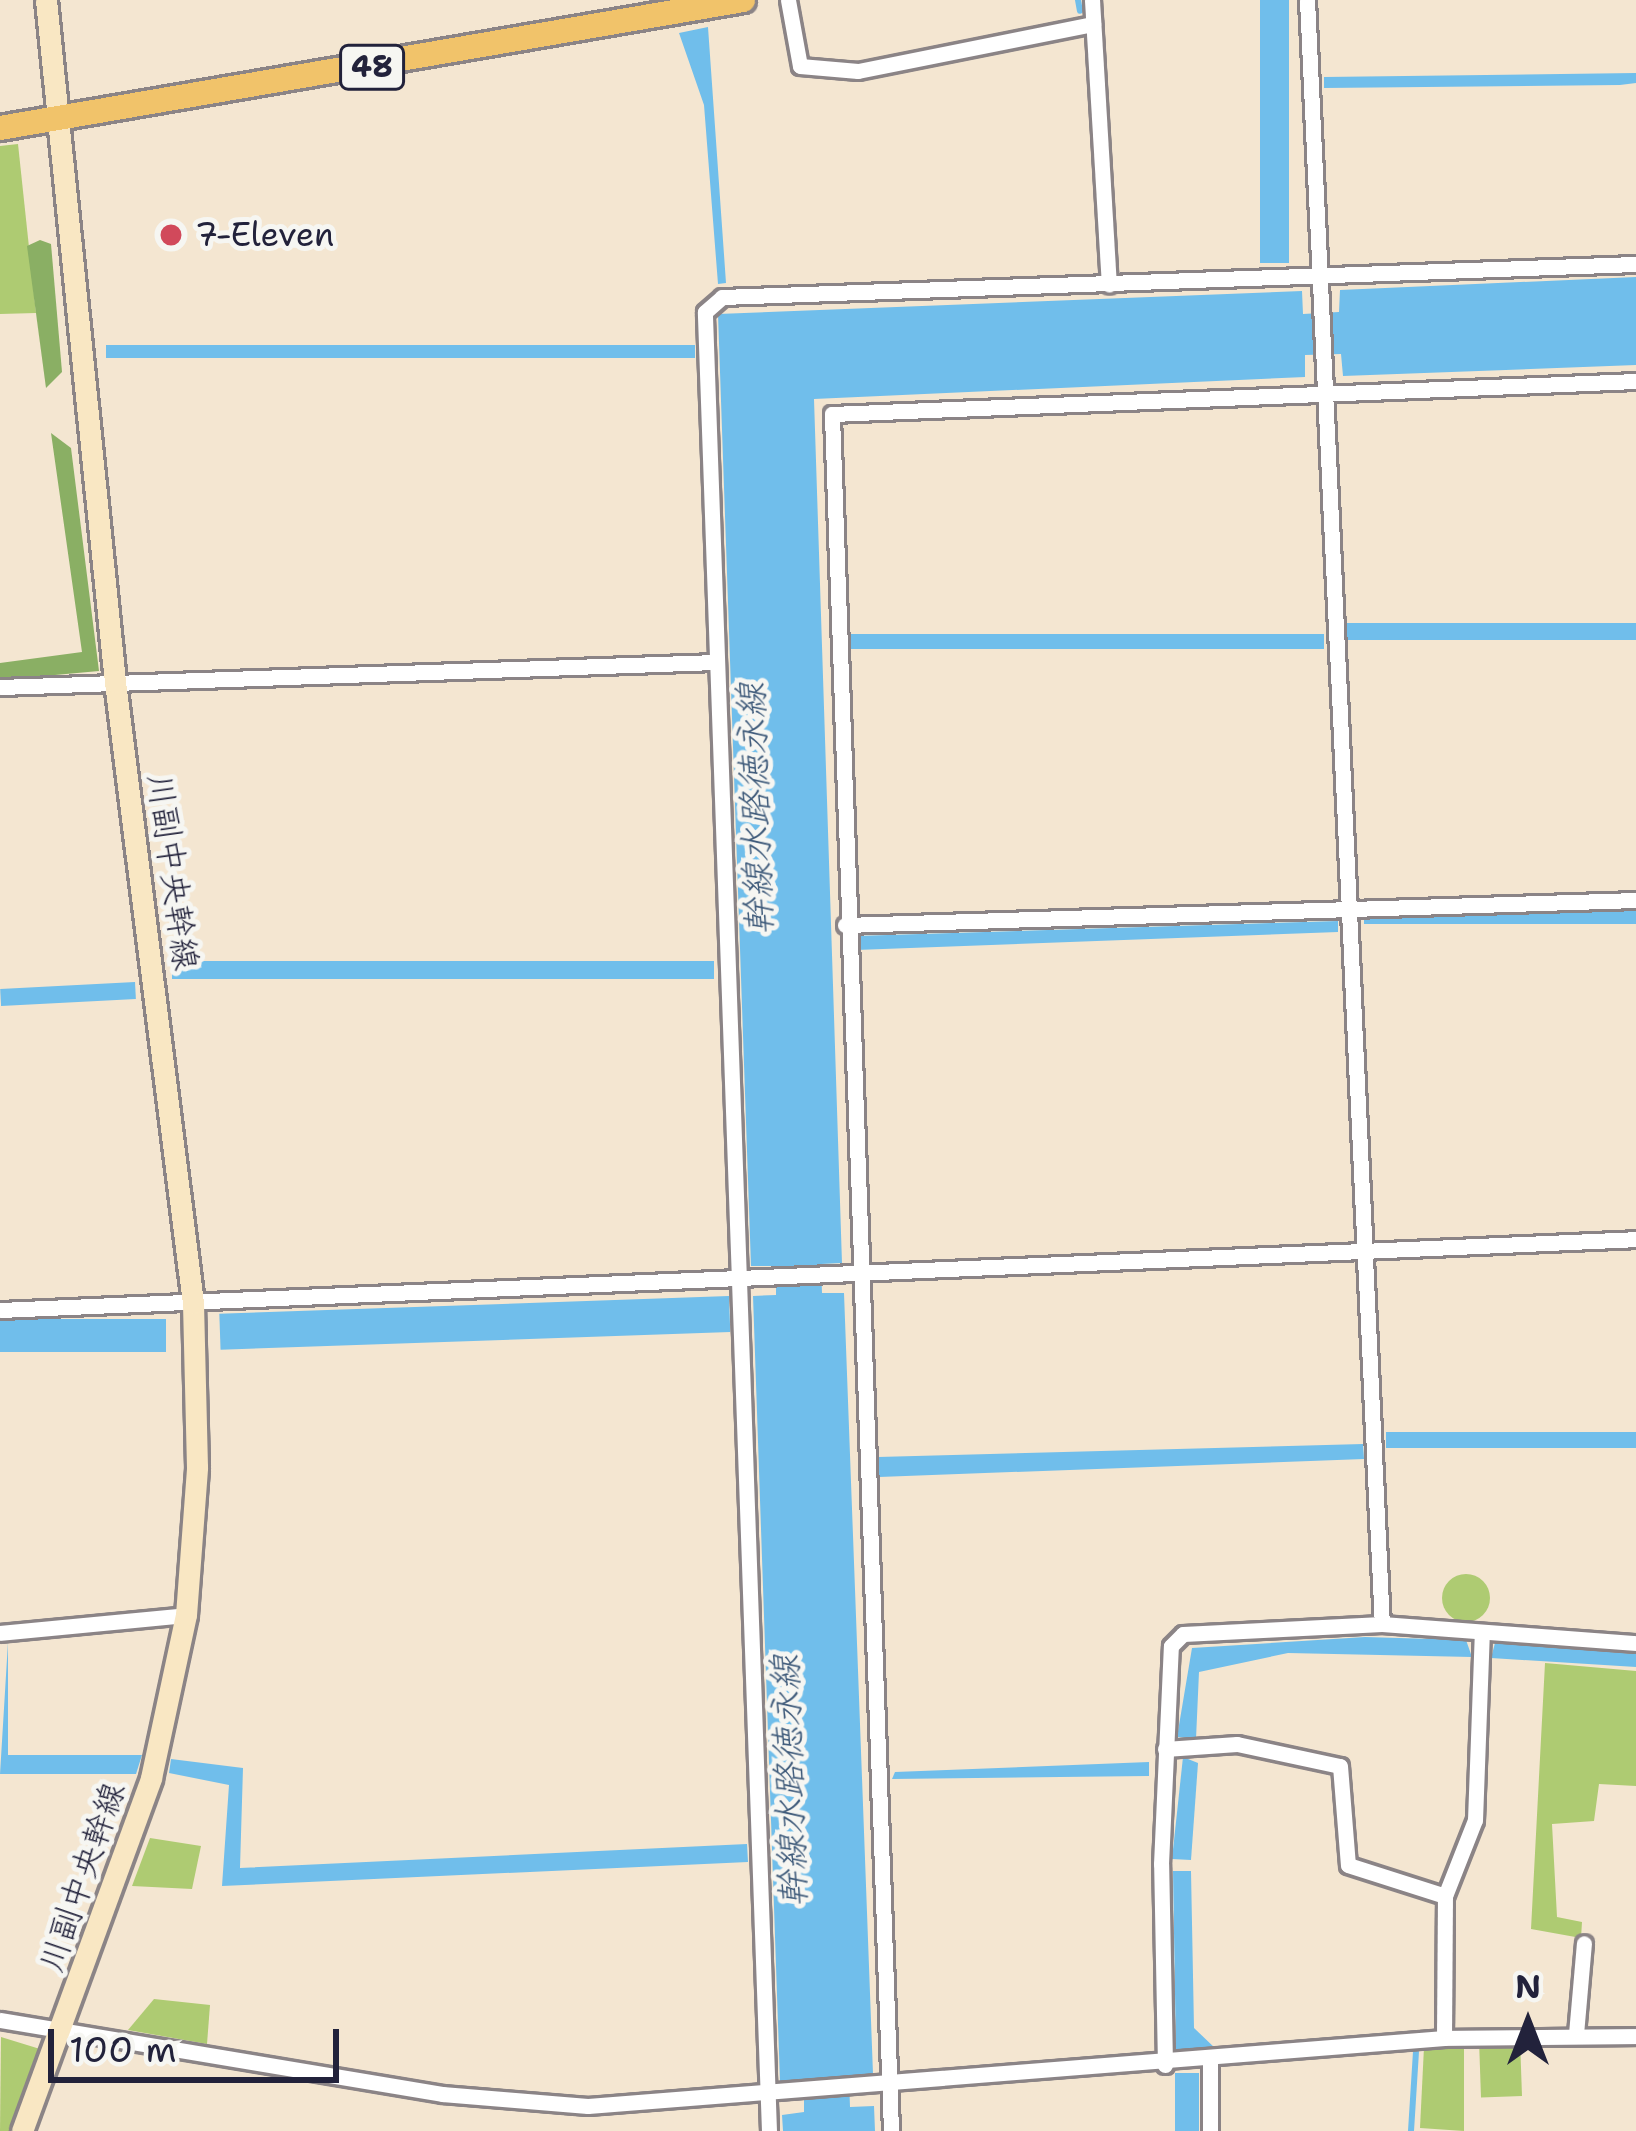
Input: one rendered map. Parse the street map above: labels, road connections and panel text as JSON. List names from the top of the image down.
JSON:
{
  "streets": {
    "main road": ["48"],
    "street": ["川副中央幹線"]
  },
  "crossings": [
    ["48", "川副中央幹線"]
  ],
  "water": ["幹線水路徳永線"],
  "places": ["7-Eleven"],
  "scale_bar": "100 m",
  "north": "top"
}
